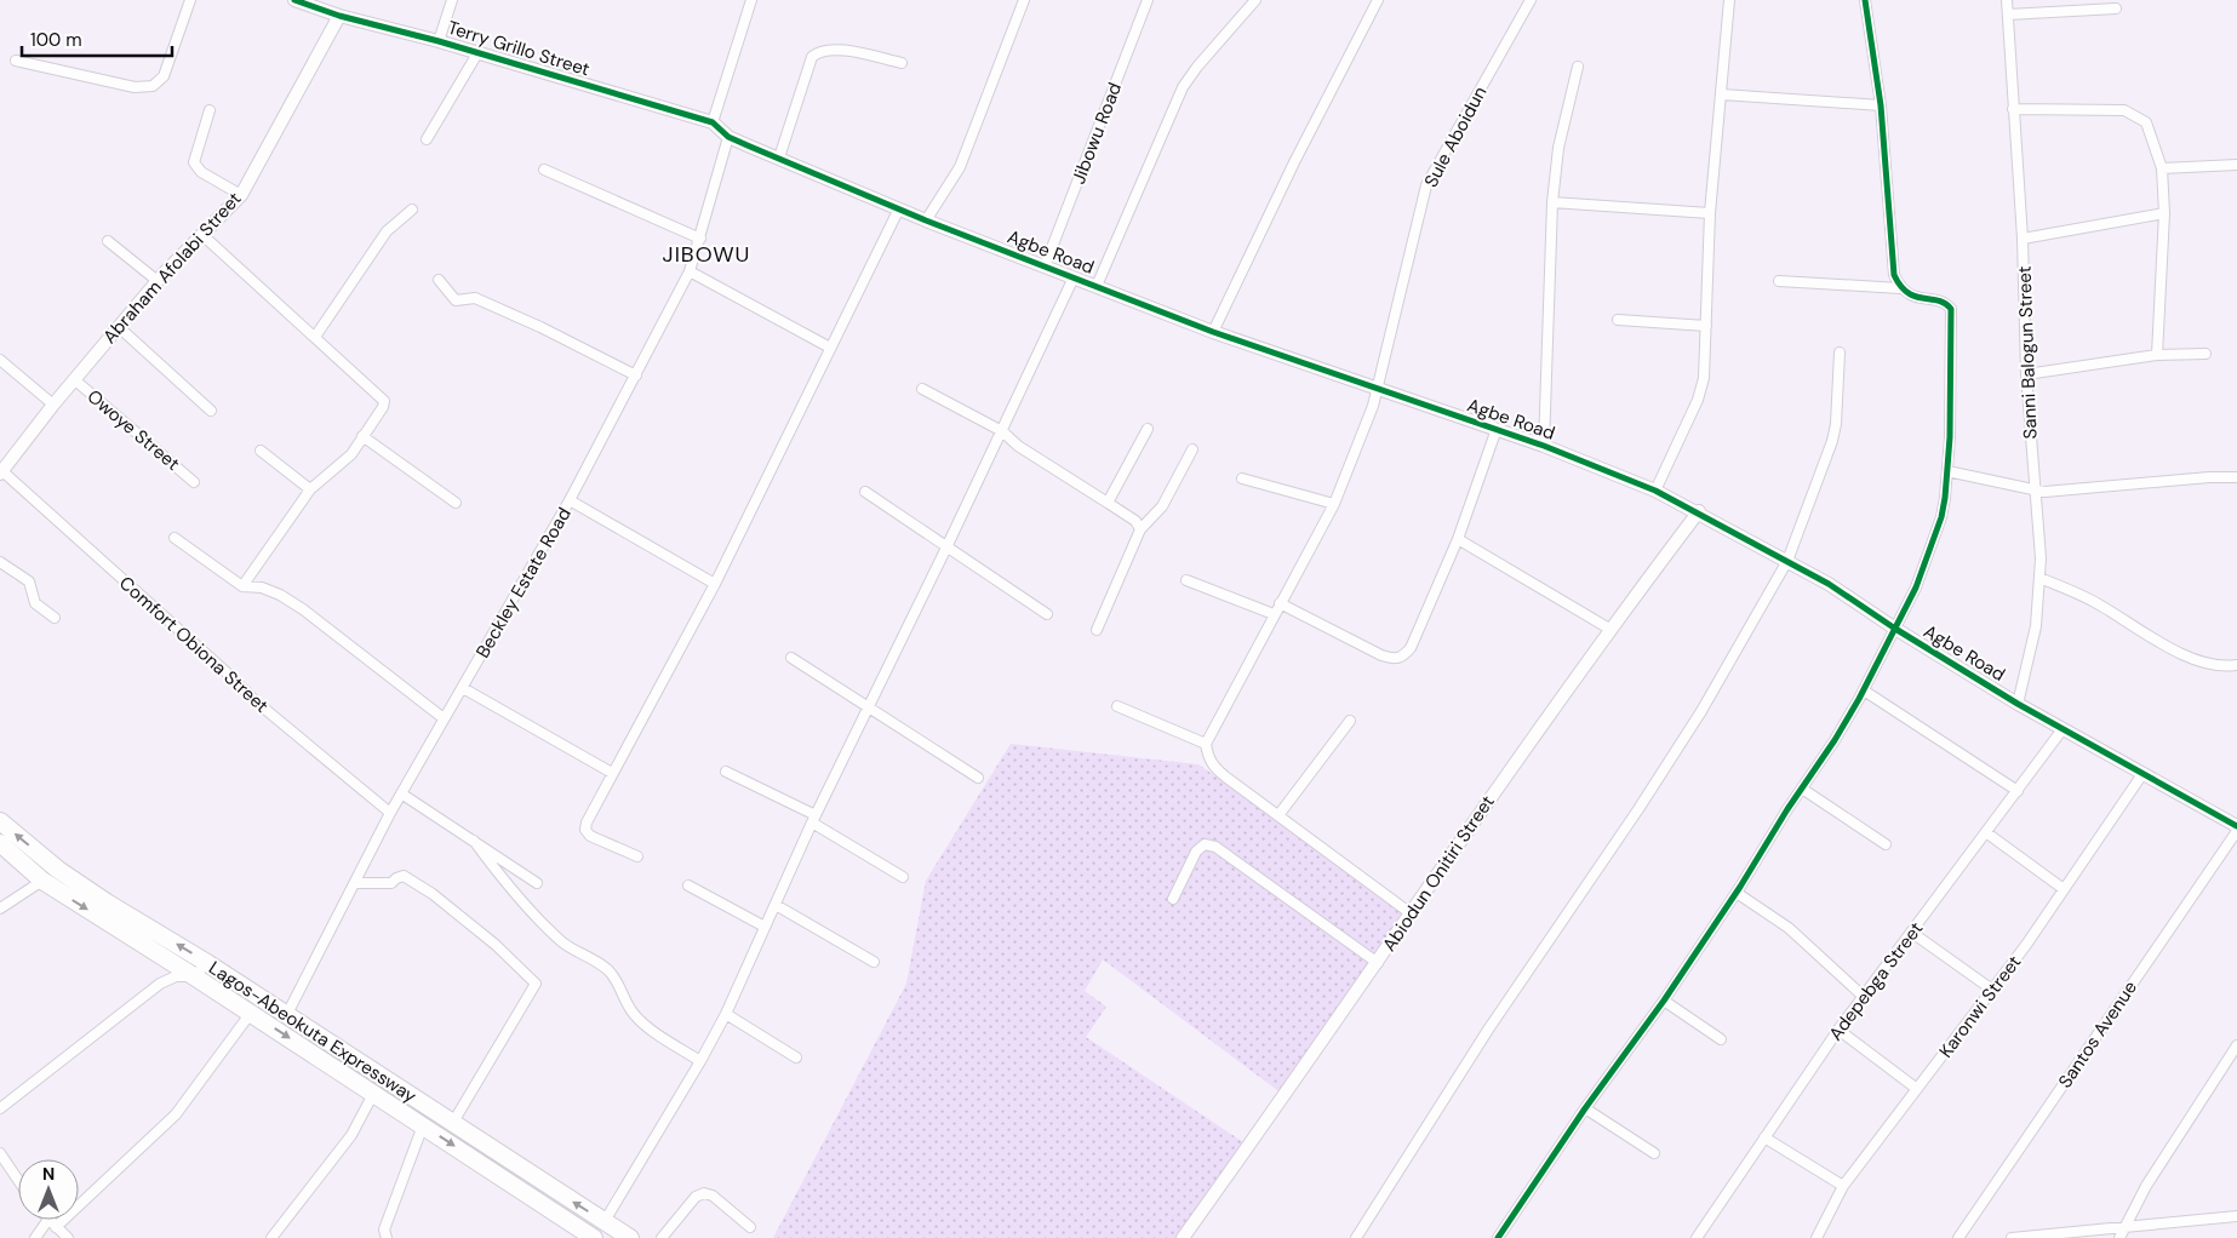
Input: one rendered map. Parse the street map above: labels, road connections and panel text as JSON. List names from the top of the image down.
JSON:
{
  "streets": {
    "highway": ["Lagos-Abeokuta Expressway"],
    "street": [
      "Terry Grillo Street",
      "Jibowu Road",
      "Sule Aboidun",
      "Agbe Road",
      "Abraham Afolabi Street",
      "Sanni Balogun Street",
      "Owoye Street",
      "Beckley Estate Road",
      "Comfort Obiona Street",
      "Abiodun Onitiri Street",
      "Adepebga Street",
      "Karonwi Street",
      "Santos Avenue"
    ]
  },
  "crossings": [
    ["Terry Grillo Street", "Agbe Road"],
    ["Terry Grillo Street", "Abraham Afolabi Street"],
    ["Terry Grillo Street", "Beckley Estate Road"],
    ["Jibowu Road", "Agbe Road"],
    ["Sule Aboidun", "Agbe Road"],
    ["Agbe Road", "Sanni Balogun Street"],
    ["Agbe Road", "Beckley Estate Road"],
    ["Agbe Road", "Abiodun Onitiri Street"],
    ["Agbe Road", "Adepebga Street"],
    ["Agbe Road", "Karonwi Street"],
    ["Abraham Afolabi Street", "Owoye Street"],
    ["Abraham Afolabi Street", "Comfort Obiona Street"],
    ["Beckley Estate Road", "Comfort Obiona Street"],
    ["Beckley Estate Road", "Lagos-Abeokuta Expressway"]
  ],
  "districts": ["JIBOWU"],
  "scale_bar": "100 m",
  "north": "top"
}
